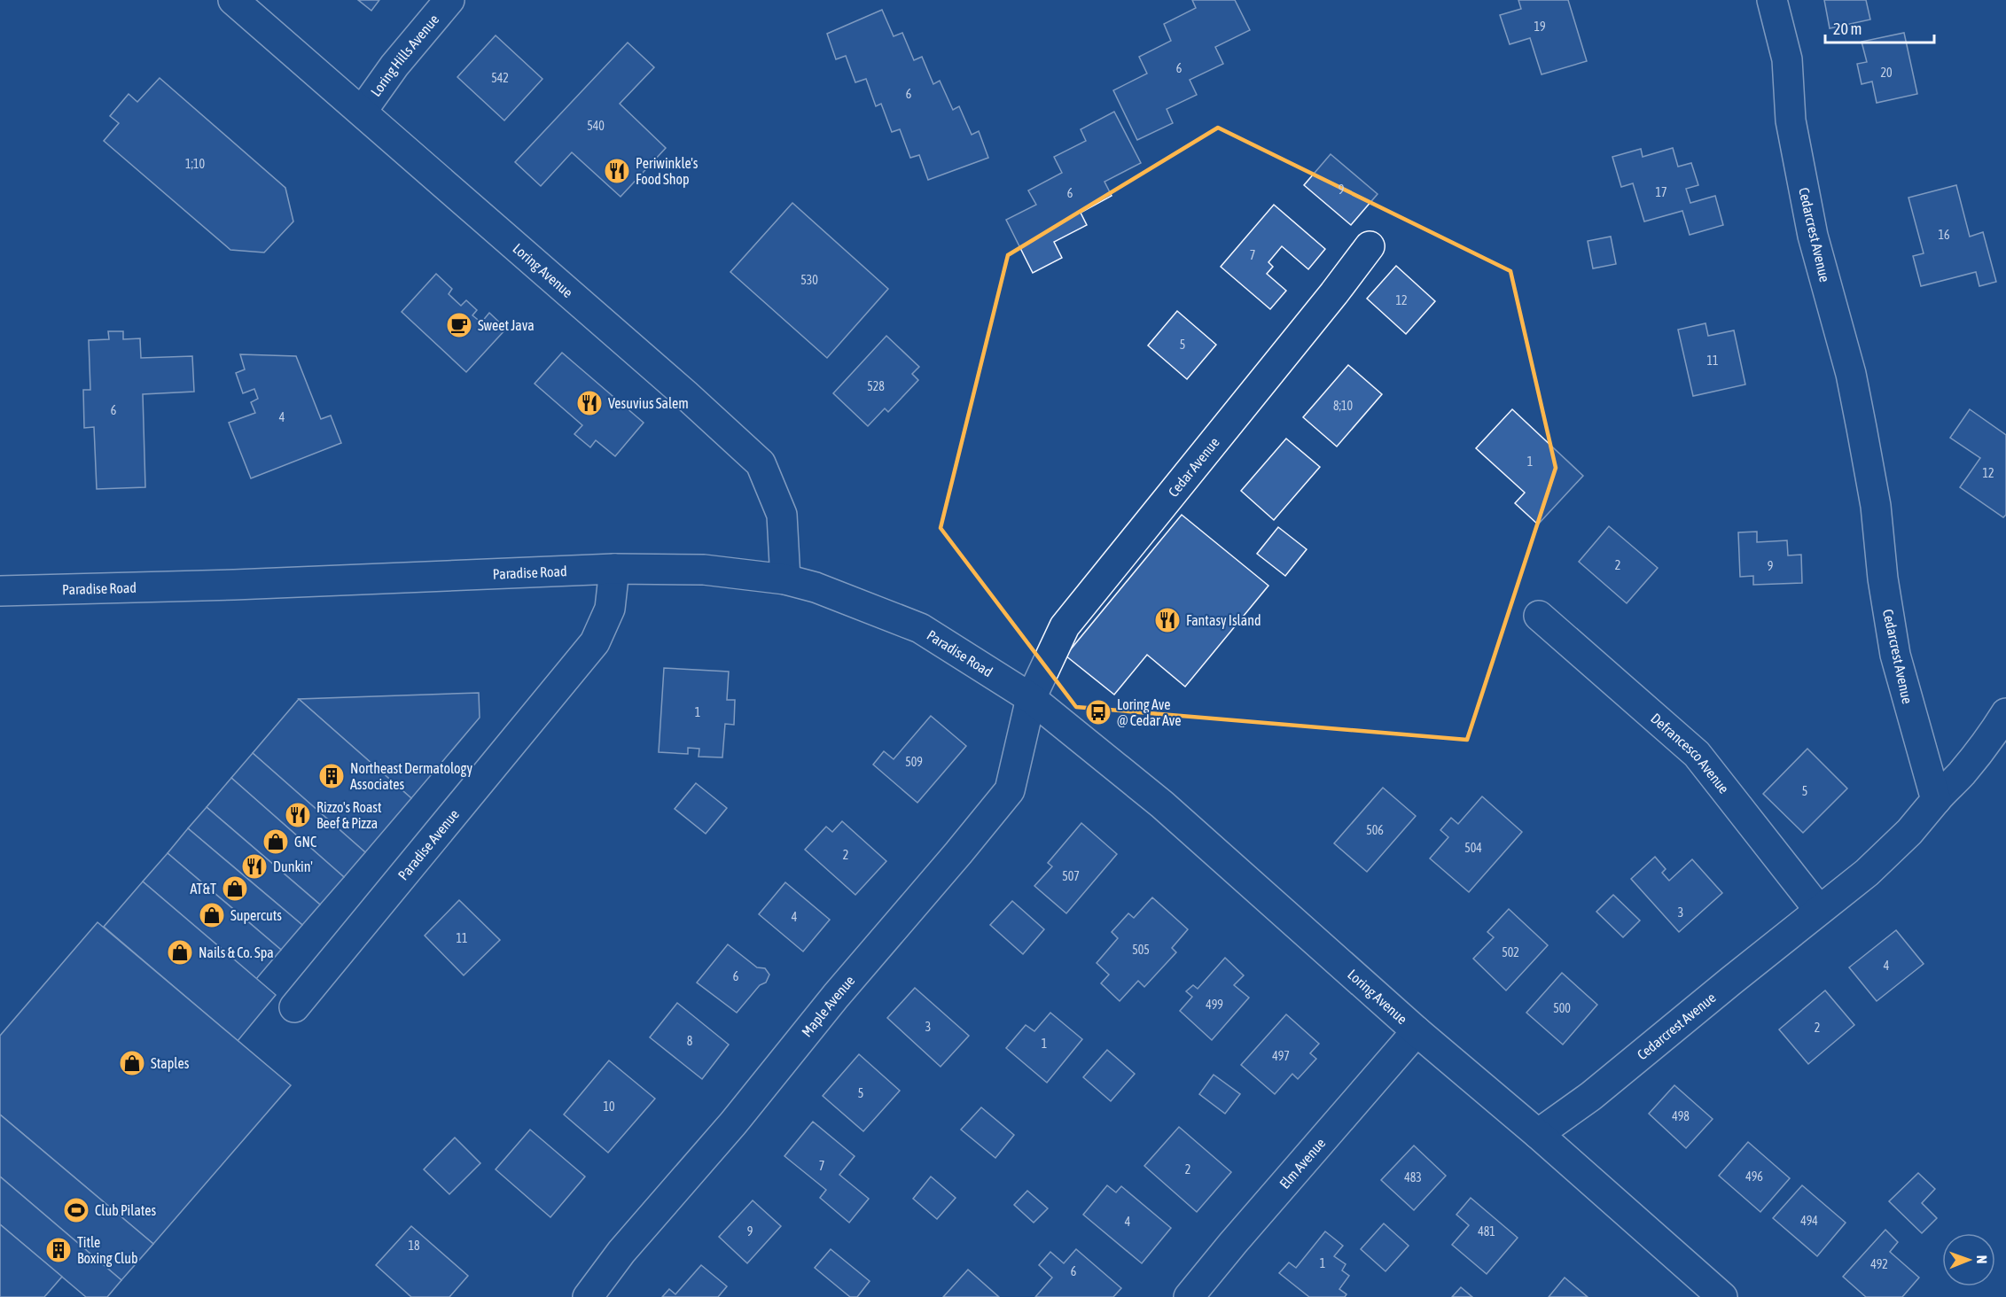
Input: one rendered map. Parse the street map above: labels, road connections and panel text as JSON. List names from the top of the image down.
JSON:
{
  "streets": {
    "main road": [
      "Loring Hills Avenue",
      "Cedarcrest Avenue",
      "Loring Avenue",
      "Cedar Avenue",
      "Paradise Road",
      "Defrancesco Avenue",
      "Paradise Avenue",
      "Maple Avenue",
      "Elm Avenue"
    ]
  },
  "crossings": [
    ["Loring Hills Avenue", "Loring Avenue"],
    ["Cedarcrest Avenue", "Loring Avenue"],
    ["Cedarcrest Avenue", "Defrancesco Avenue"],
    ["Loring Avenue", "Cedar Avenue"],
    ["Loring Avenue", "Paradise Road"],
    ["Loring Avenue", "Maple Avenue"],
    ["Loring Avenue", "Elm Avenue"],
    ["Cedar Avenue", "Paradise Road"],
    ["Cedar Avenue", "Maple Avenue"],
    ["Paradise Road", "Paradise Avenue"],
    ["Paradise Road", "Maple Avenue"]
  ],
  "places": {
    "restaurant": [
      "Periwinkle's Food Shop",
      "Vesuvius Salem",
      "Fantasy Island",
      "Rizzo's Roast Beef & Pizza",
      "Dunkin'"
    ],
    "cafe": ["Sweet Java"],
    "bus stop": ["Loring Ave @ Cedar Ave"],
    "building": ["Northeast Dermatology Associates", "Title Boxing Club"],
    "shop": [
      "GNC",
      "AT&T",
      "Supercuts",
      "Nails & Co. Spa",
      "Staples"
    ],
    "sports": ["Club Pilates"]
  },
  "house_numbers": [
    "19",
    "6",
    "20",
    "542",
    "6",
    "540",
    "1;10",
    "9",
    "17",
    "6",
    "16",
    "7",
    "530",
    "12",
    "5",
    "11",
    "528",
    "8;10",
    "6",
    "4",
    "1",
    "12",
    "2",
    "9",
    "1",
    "509",
    "5",
    "506",
    "504",
    "2",
    "507",
    "3",
    "4",
    "11",
    "505",
    "502",
    "4",
    "6",
    "499",
    "500",
    "3",
    "2",
    "8",
    "1",
    "497",
    "5",
    "10",
    "498",
    "7",
    "2",
    "496",
    "483",
    "494",
    "4",
    "9",
    "481",
    "18",
    "1",
    "492",
    "6"
  ],
  "scale_bar": "20 m",
  "north": "right"
}
